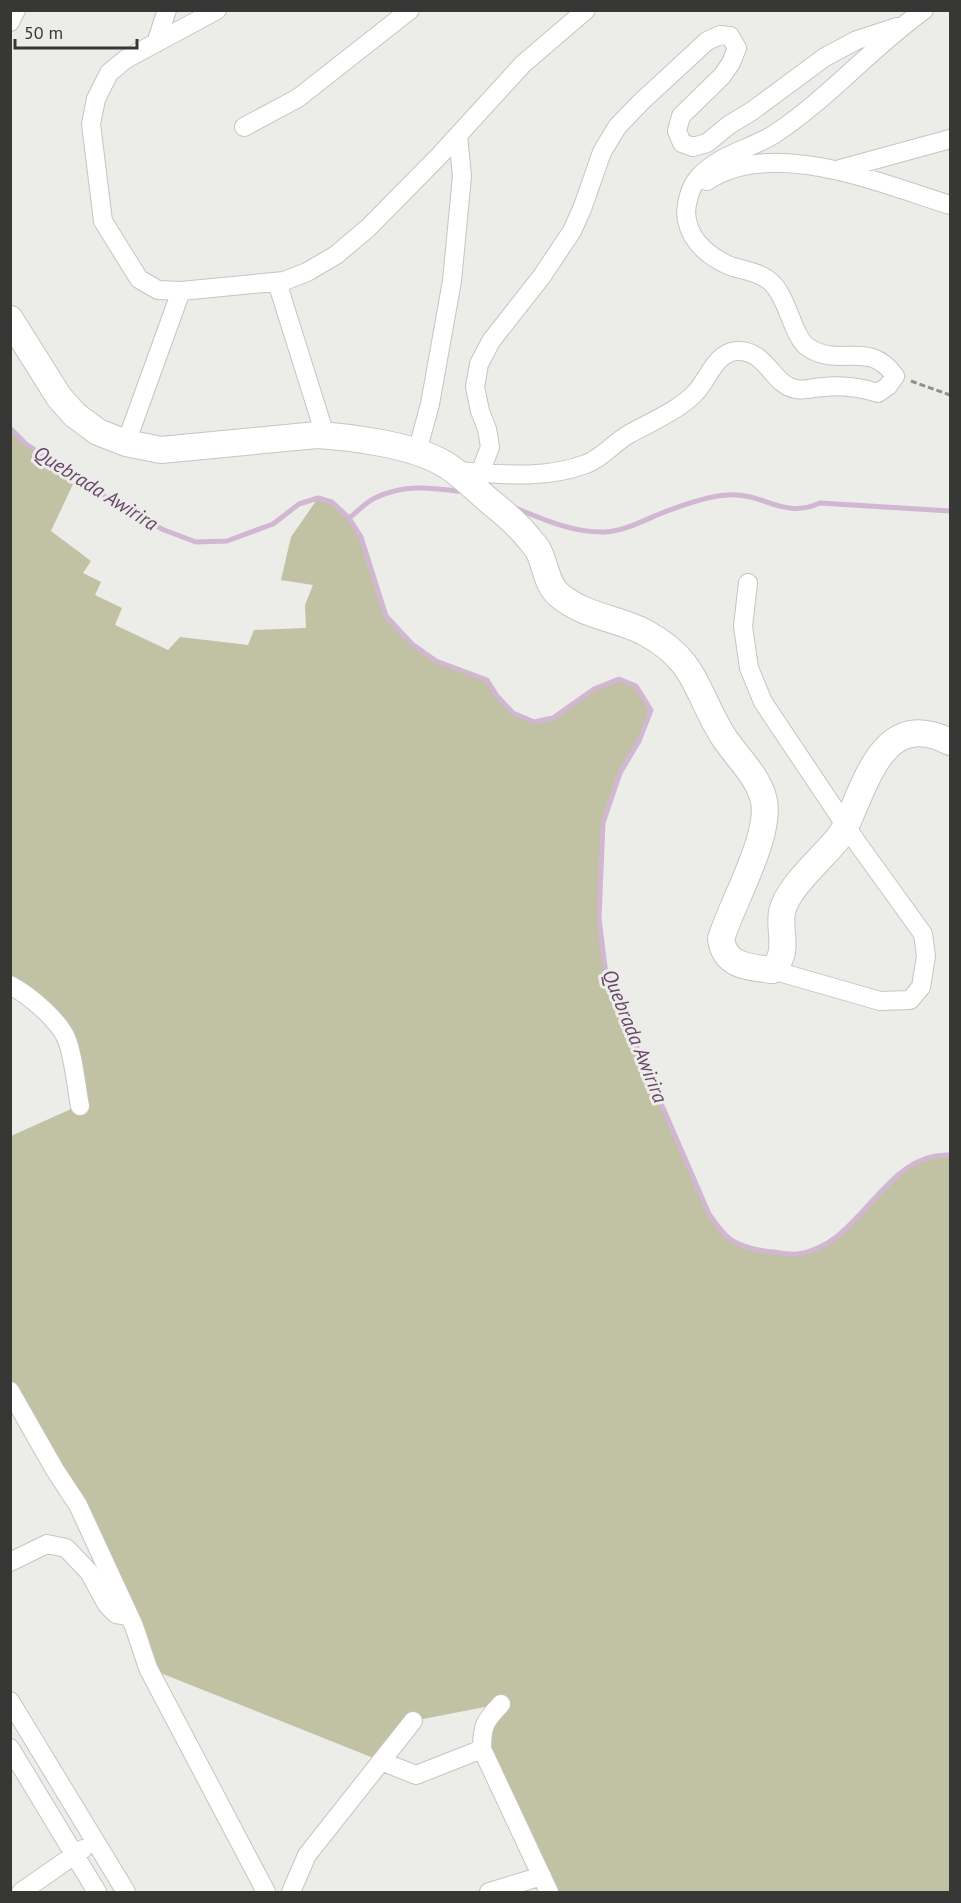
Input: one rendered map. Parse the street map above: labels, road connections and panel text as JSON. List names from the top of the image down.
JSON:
{
  "water": ["Quebrada Awirira"],
  "scale_bar": "50 m"
}
